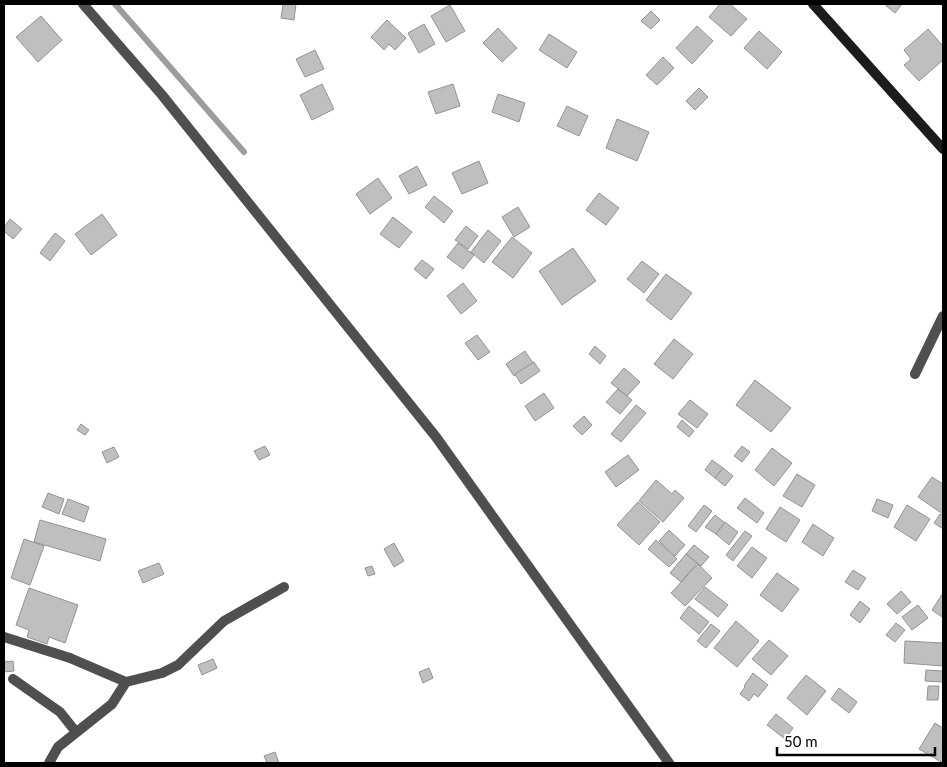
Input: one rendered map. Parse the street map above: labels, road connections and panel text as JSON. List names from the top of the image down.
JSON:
{
  "scale_bar": "50 m"
}
